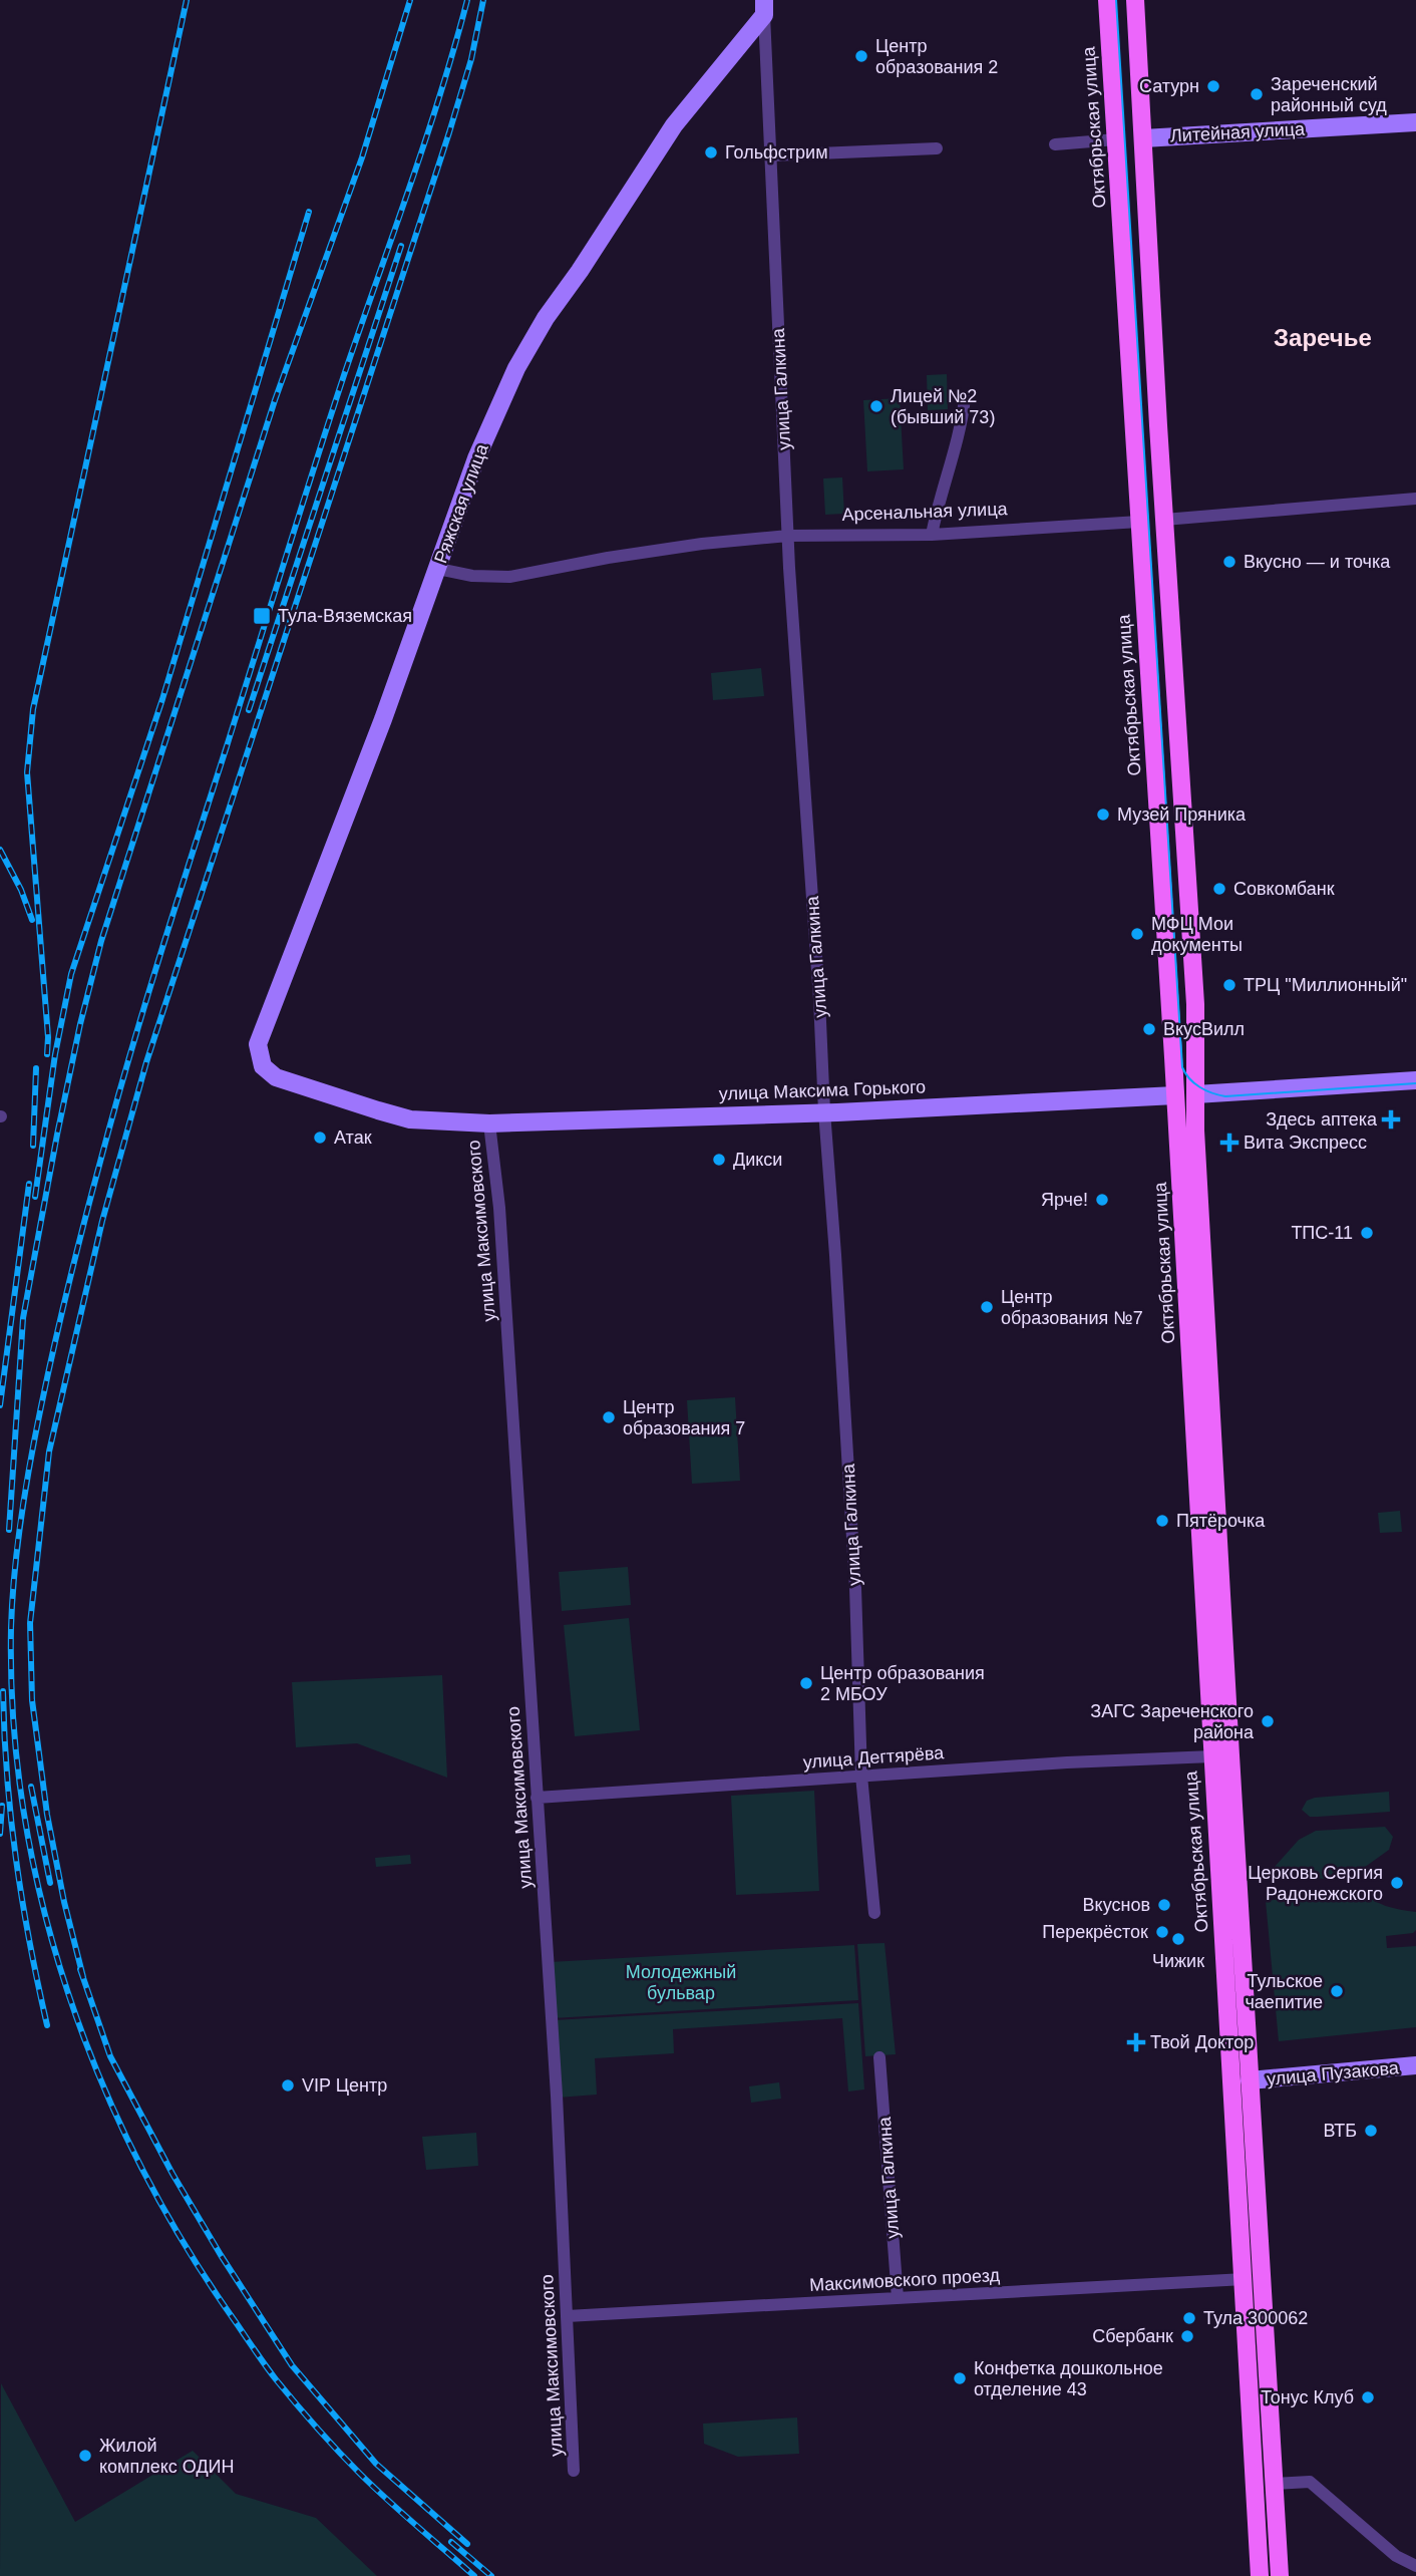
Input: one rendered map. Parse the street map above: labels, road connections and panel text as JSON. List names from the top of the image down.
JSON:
{
  "streets": {
    "main road": ["Октябрьская улица", "Арсенальная улица", "улица Максима Горького"],
    "street": [
      "Литейная улица",
      "улица Галкина",
      "Ряжская улица",
      "улица Максимовского",
      "улица Дегтярёва",
      "улица Пузакова",
      "Максимовского проезд"
    ]
  },
  "crossings": [
    ["Октябрьская улица", "Литейная улица"],
    ["Октябрьская улица", "Арсенальная улица"],
    ["Октябрьская улица", "улица Максима Горького"],
    ["Октябрьская улица", "улица Дегтярёва"],
    ["Октябрьская улица", "улица Пузакова"],
    ["Октябрьская улица", "Максимовского проезд"],
    ["улица Галкина", "Ряжская улица"],
    ["улица Галкина", "Арсенальная улица"],
    ["улица Галкина", "улица Максима Горького"],
    ["улица Галкина", "улица Дегтярёва"],
    ["улица Галкина", "Максимовского проезд"],
    ["Ряжская улица", "Арсенальная улица"],
    ["Ряжская улица", "улица Максима Горького"],
    ["улица Максима Горького", "улица Максимовского"],
    ["улица Максимовского", "улица Дегтярёва"],
    ["улица Максимовского", "Максимовского проезд"]
  ],
  "districts": ["Заречье"],
  "parks": ["Молодежный бульвар"],
  "places": {
    "other": [
      "Центр образования 2",
      "Сатурн",
      "Зареченский районный суд",
      "Гольфстрим",
      "Лицей №2 (бывший 73)",
      "Вкусно — и точка",
      "Музей Пряника",
      "Совкомбанк",
      "МФЦ Мои документы",
      "ТРЦ \"Миллионный\"",
      "ВкусВилл",
      "Атак",
      "Дикси",
      "Ярче!",
      "ТПС-11",
      "Центр образования №7",
      "Центр образования 7",
      "Пятёрочка",
      "Центр образования 2 МБОУ",
      "ЗАГС Зареченского района",
      "Церковь Сергия Радонежского",
      "Вкуснов",
      "Перекрёсток",
      "Чижик",
      "Тульское чаепитие",
      "VIP Центр",
      "ВТБ",
      "Тула 300062",
      "Сбербанк",
      "Конфетка дошкольное отделение 43",
      "Тонус Клуб",
      "Жилой комплекс ОДИН"
    ],
    "transit": ["Тула-Вяземская"],
    "health": ["Здесь аптека", "Вита Экспресс", "Твой Доктор"]
  }
}
